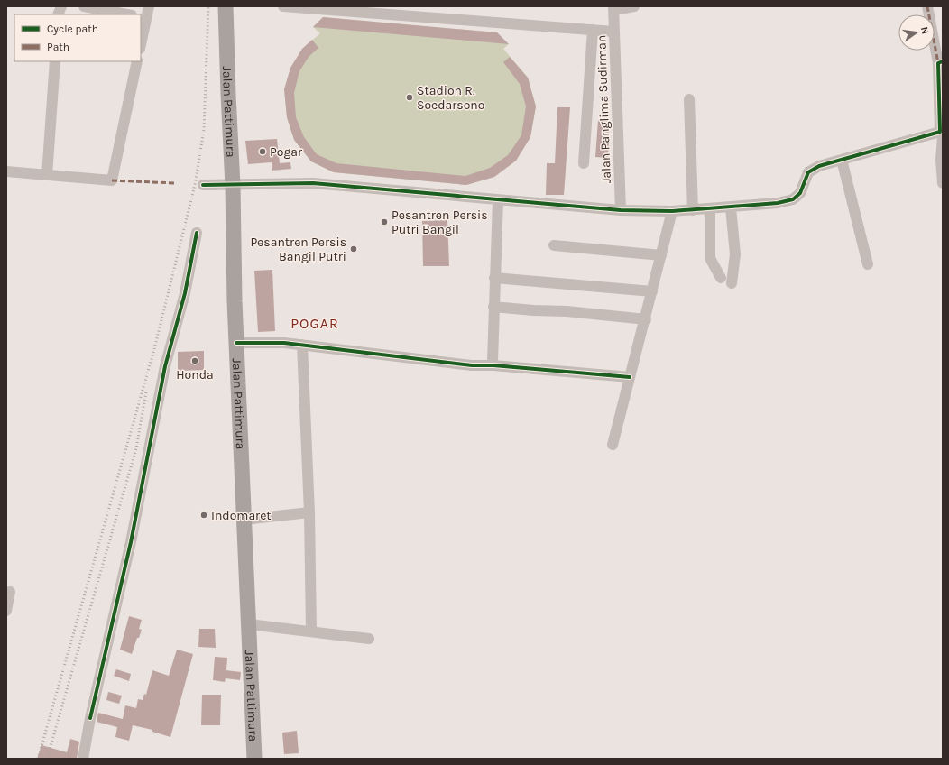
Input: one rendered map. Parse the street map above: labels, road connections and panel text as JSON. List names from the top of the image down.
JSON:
{
  "streets": {
    "highway": ["Jalan Pattimura"],
    "street": ["Jalan Panglima Sudirman"]
  },
  "districts": ["POGAR"],
  "places": [
    "Stadion R. Soedarsono",
    "Pogar",
    "Pesantren Persis Putri Bangil",
    "Pesantren Persis Bangil Putri",
    "Honda",
    "Indomaret"
  ],
  "legend": ["Cycle path", "Path"],
  "north": "right"
}
